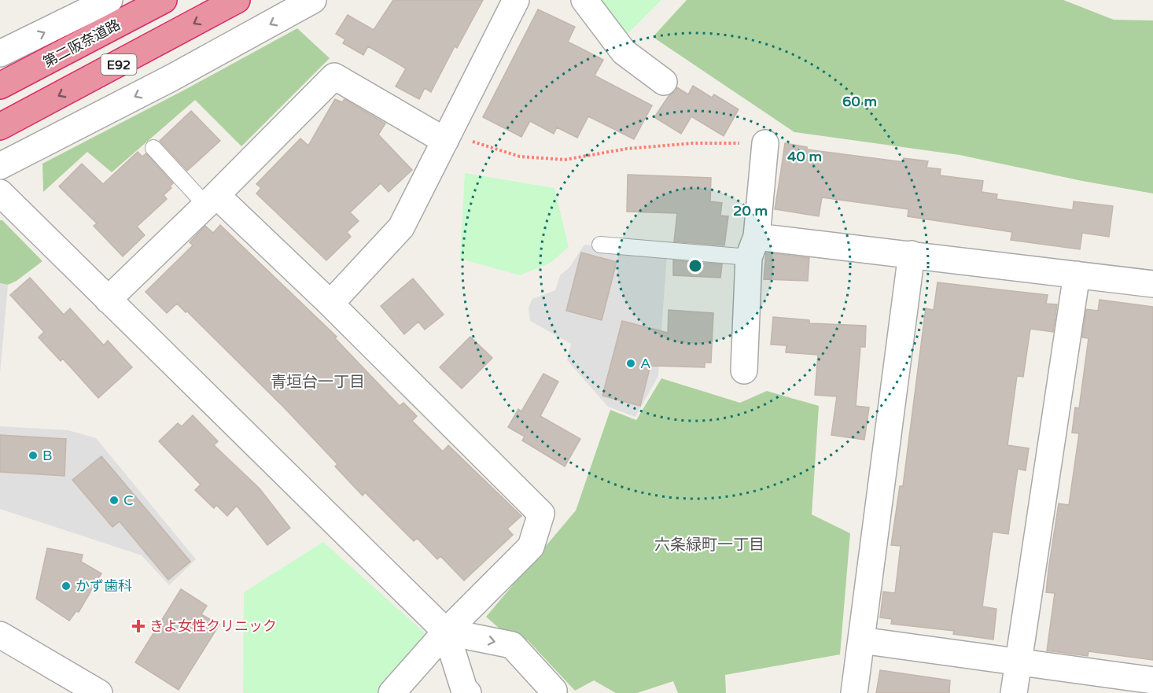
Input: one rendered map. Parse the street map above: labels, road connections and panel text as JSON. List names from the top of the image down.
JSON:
{
  "streets": {
    "highway": ["第二阪奈道路", "E92"]
  },
  "districts": ["青垣台一丁目", "六条緑町一丁目"],
  "places": {
    "other": [
      "A",
      "B",
      "C",
      "かず歯科"
    ],
    "health": ["きよ女性クリニック"]
  },
  "rings": ["60 m", "40 m", "20 m"]
}
